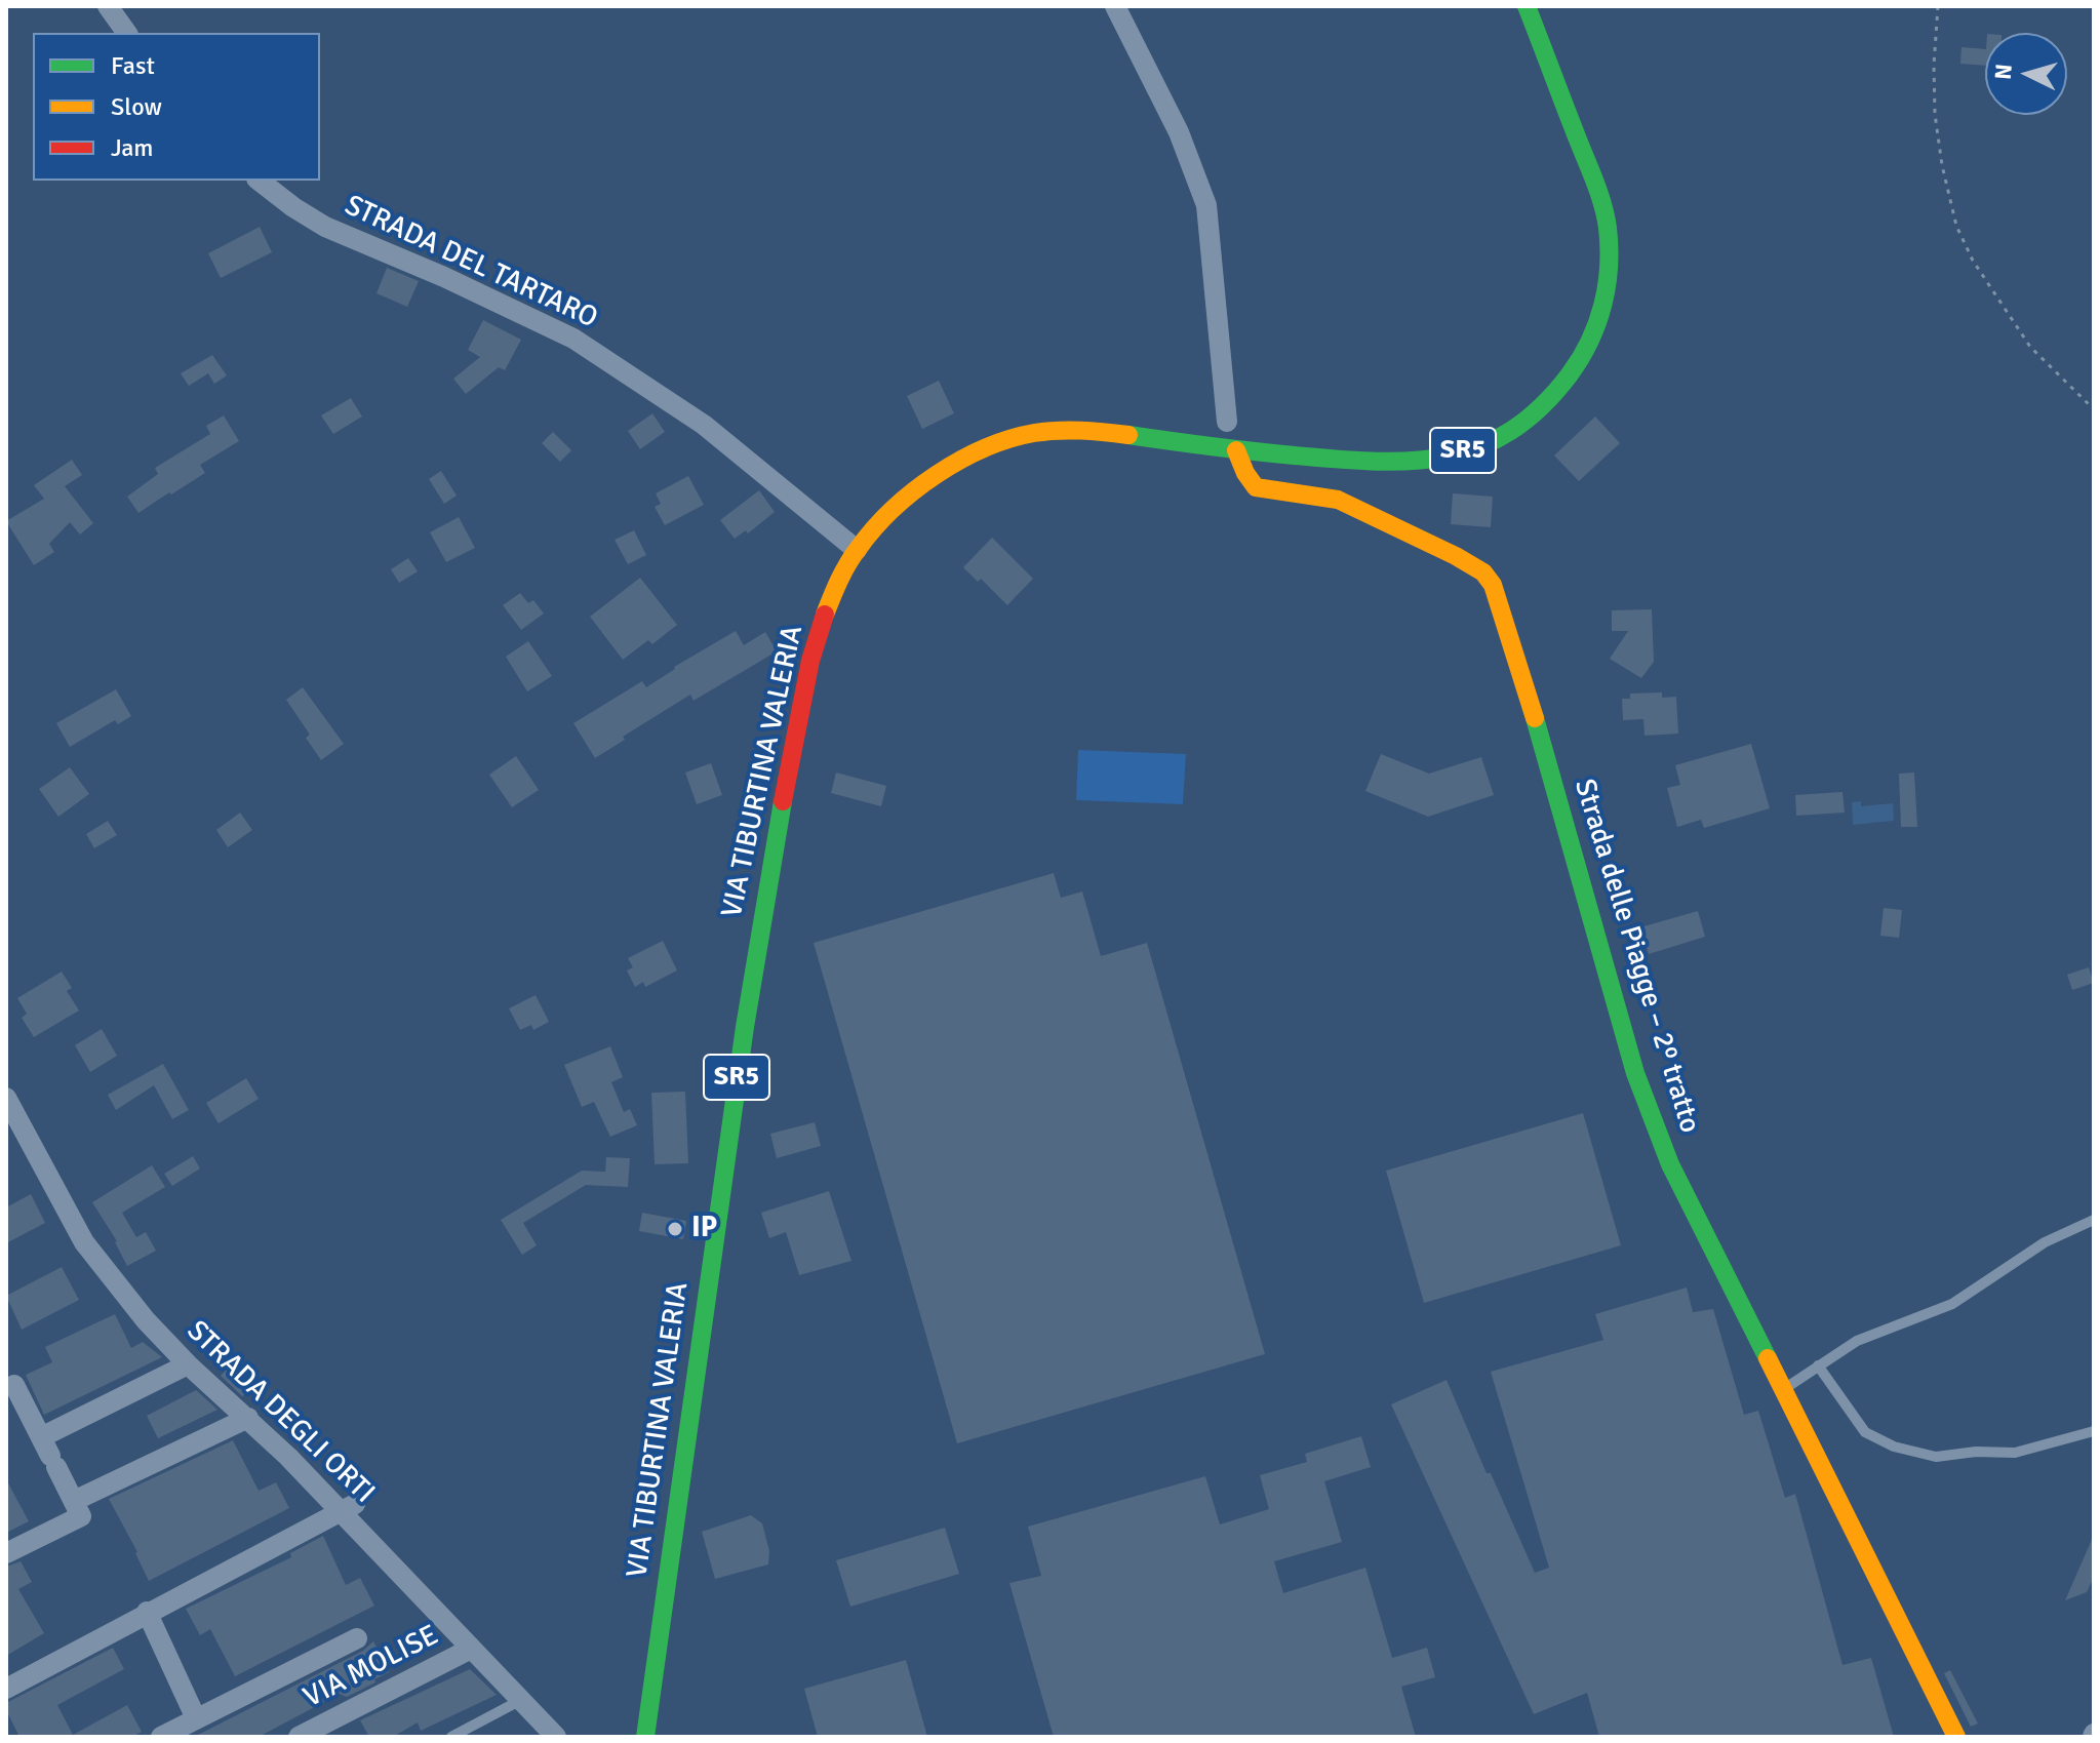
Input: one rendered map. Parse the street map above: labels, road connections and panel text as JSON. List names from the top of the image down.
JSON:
{
  "streets": {
    "main road": ["SR5", "VIA TIBURTINA VALERIA", "Strada delle Piagge – 2º tratto"],
    "street": ["STRADA DEL TARTARO", "STRADA DEGLI ORTI", "VIA MOLISE"]
  },
  "crossings": [
    ["STRADA DEL TARTARO", "VIA TIBURTINA VALERIA"],
    ["VIA TIBURTINA VALERIA", "Strada delle Piagge – 2º tratto"],
    ["STRADA DEGLI ORTI", "VIA MOLISE"]
  ],
  "places": ["IP"],
  "legend": ["Fast", "Slow", "Jam"],
  "north": "left"
}
